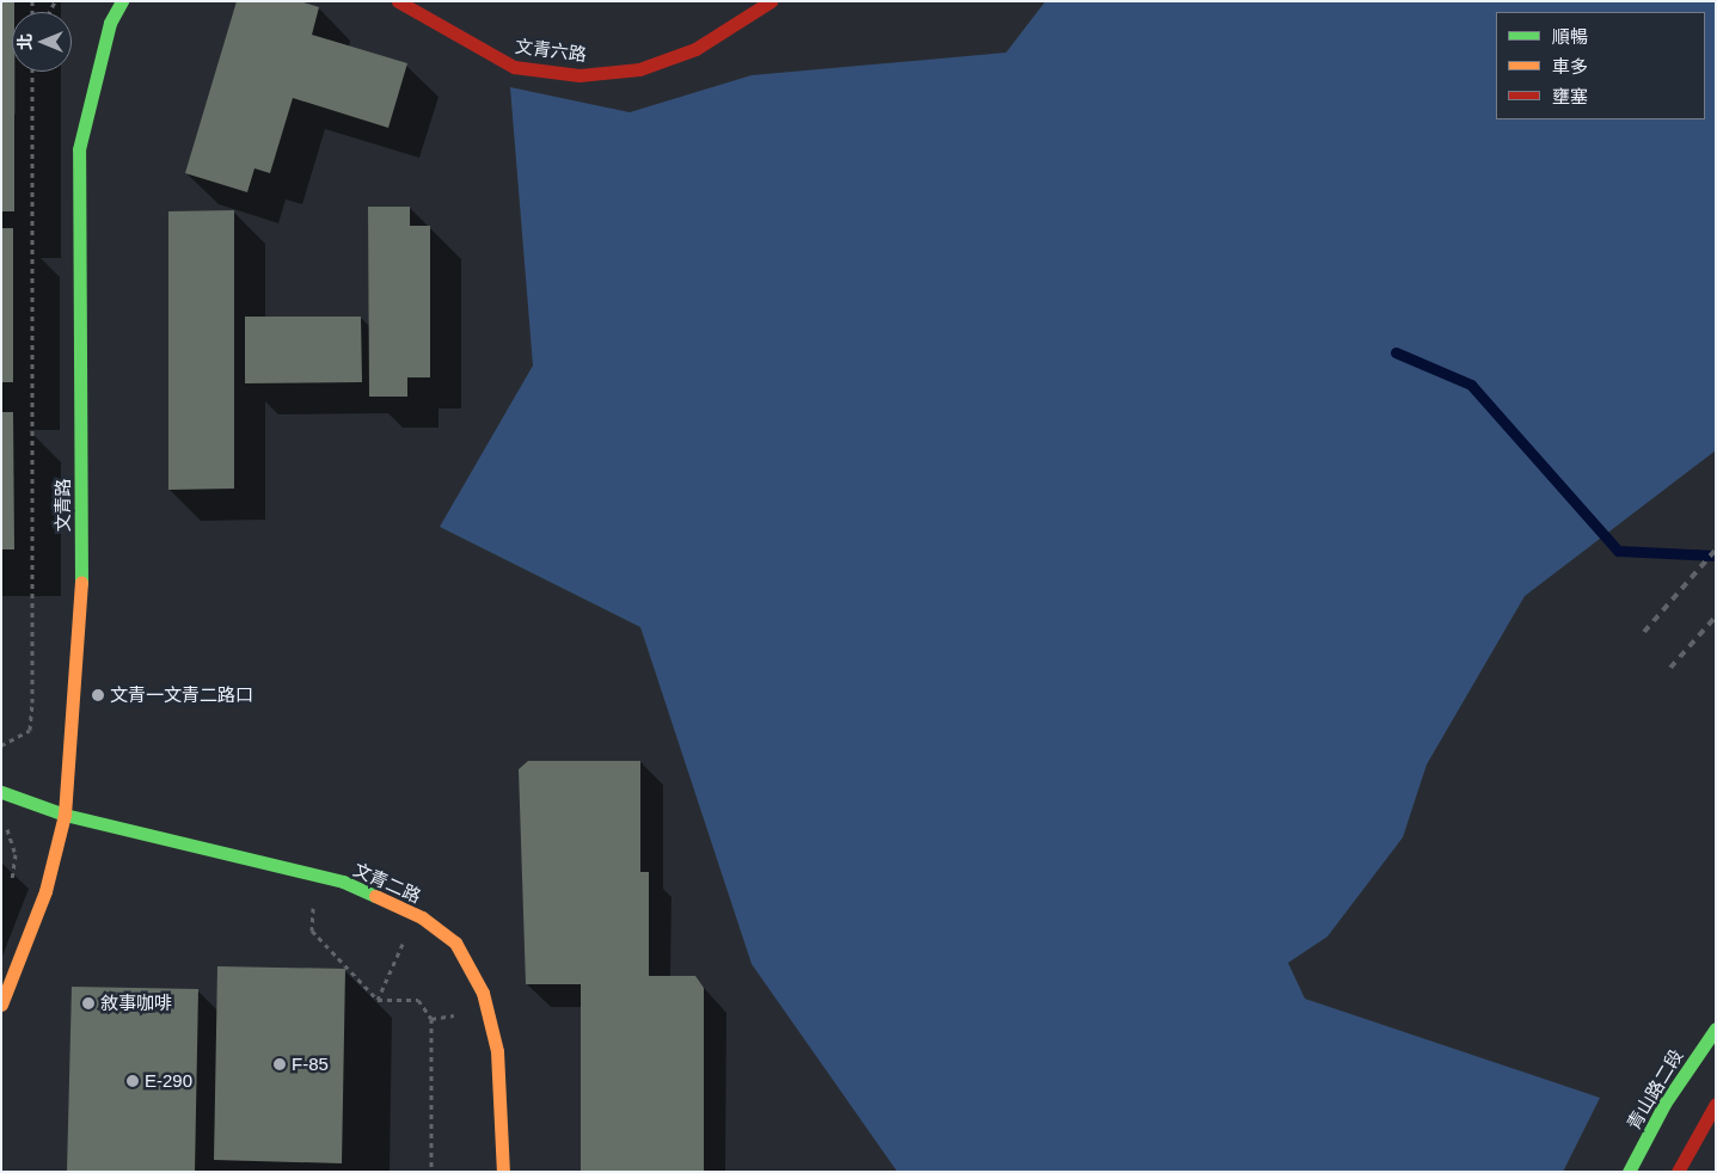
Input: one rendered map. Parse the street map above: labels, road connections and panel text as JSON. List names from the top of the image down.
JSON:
{
  "streets": {
    "street": [
      "文青六路",
      "文青路",
      "文青二路",
      "青山路二段"
    ]
  },
  "crossings": [
    ["文青路", "文青二路"]
  ],
  "places": [
    "文青一文青二路口",
    "敘事咖啡",
    "F-85",
    "E-290"
  ],
  "legend": ["順暢", "車多", "壅塞"],
  "north": "left"
}
